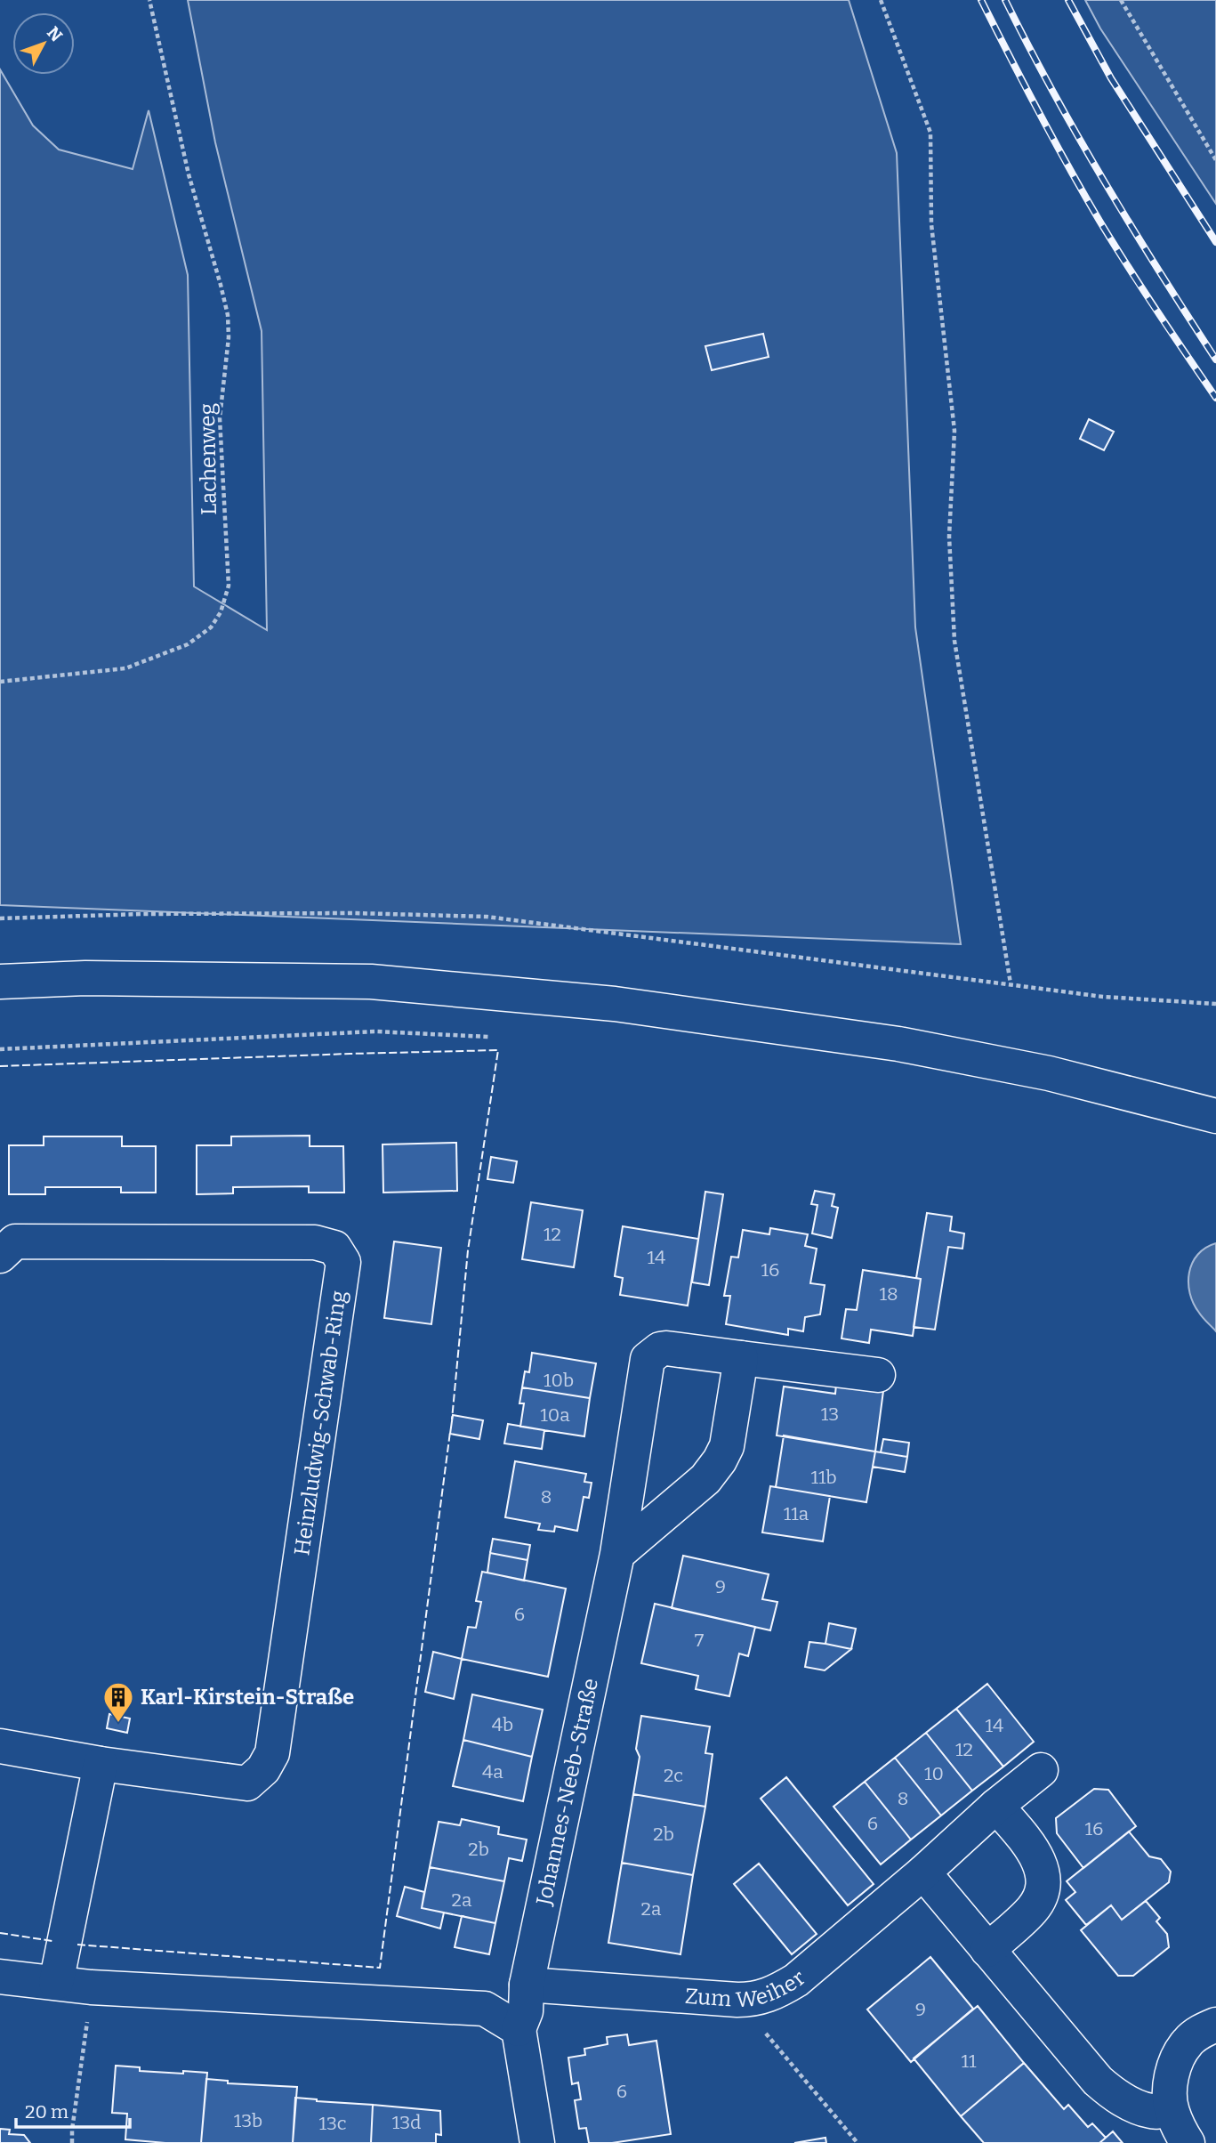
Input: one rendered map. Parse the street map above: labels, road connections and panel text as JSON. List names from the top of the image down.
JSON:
{
  "streets": {
    "street": ["Heinzludwig-Schwab-Ring", "Johannes-Neeb-Straße", "Zum Weiher"],
    "path": ["Lachenweg"]
  },
  "crossings": [
    ["Johannes-Neeb-Straße", "Zum Weiher"]
  ],
  "places": {
    "building": ["Karl-Kirstein-Straße"]
  },
  "house_numbers": [
    "12",
    "14",
    "16",
    "18",
    "10b",
    "13",
    "10a",
    "11b",
    "8",
    "11a",
    "9",
    "6",
    "7",
    "4b",
    "14",
    "12",
    "4a",
    "10",
    "2c",
    "8",
    "6",
    "16",
    "2b",
    "2b",
    "2a",
    "2a",
    "9",
    "11",
    "6",
    "13b",
    "13d",
    "13c"
  ],
  "scale_bar": "20 m",
  "north": "top right"
}
